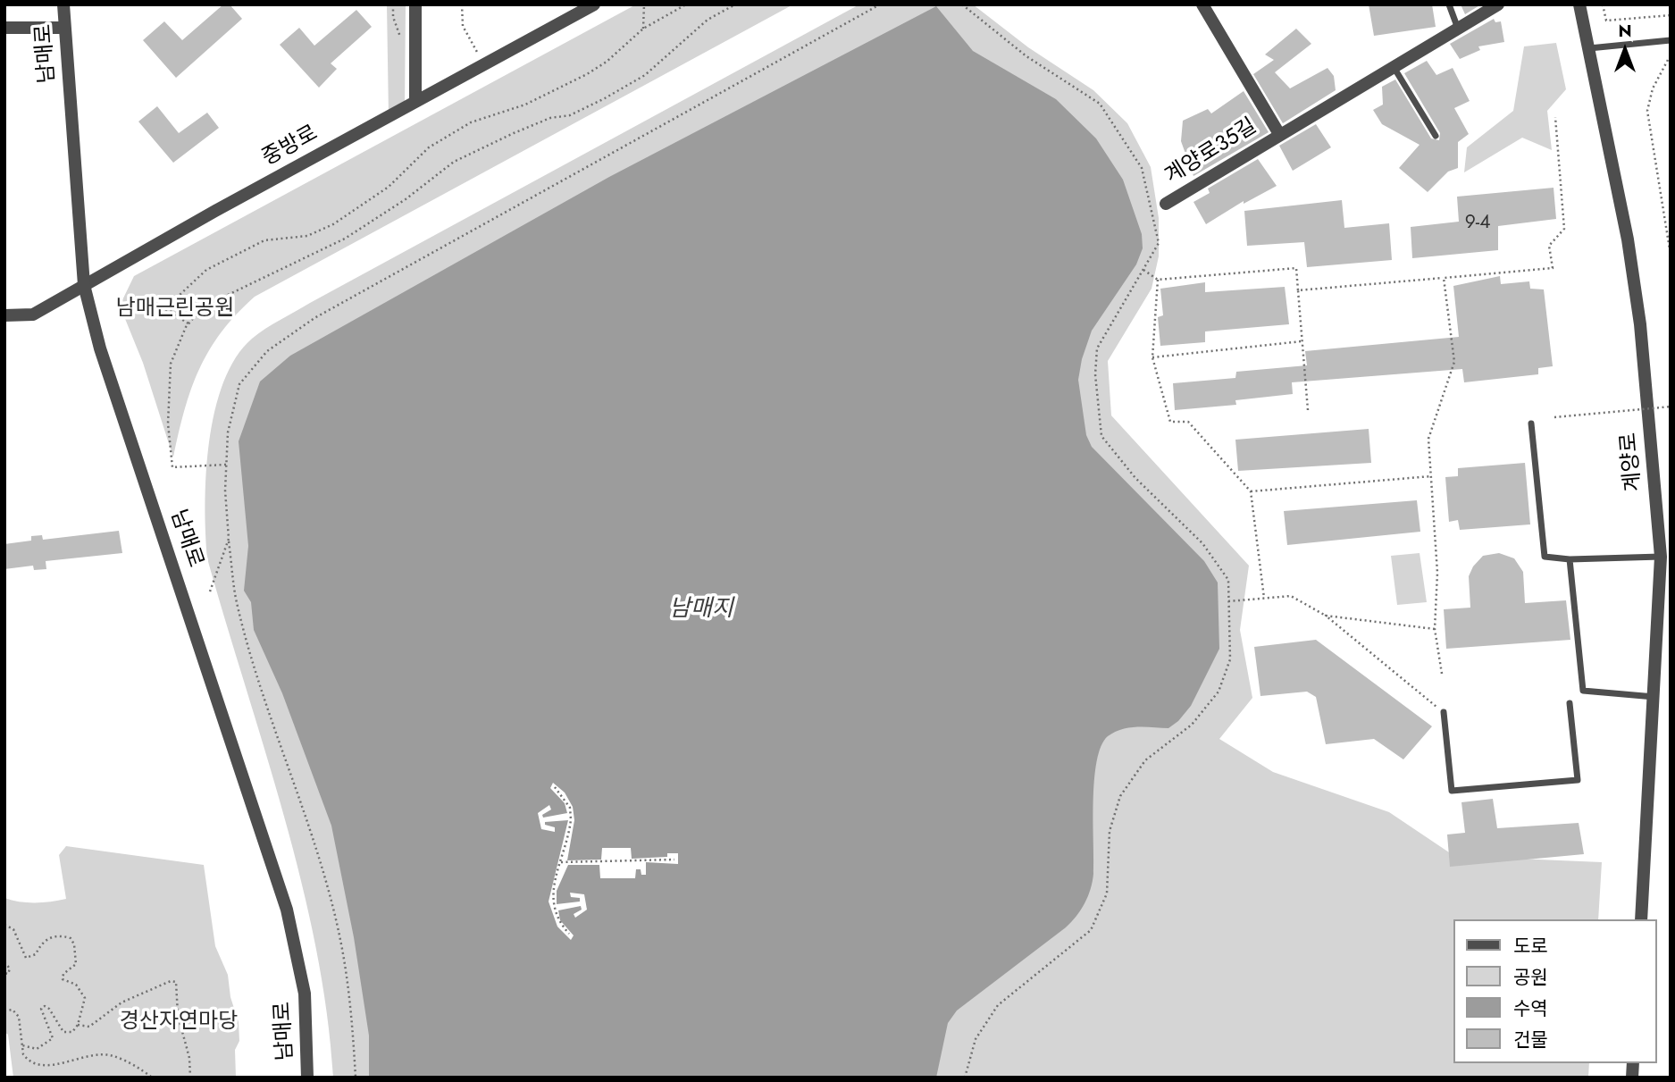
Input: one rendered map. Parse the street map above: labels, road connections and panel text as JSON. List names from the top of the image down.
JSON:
{
  "streets": {
    "street": [
      "남매로",
      "중방로",
      "계양로35길",
      "계양로"
    ]
  },
  "crossings": [
    ["남매로", "중방로"]
  ],
  "water": ["남매지"],
  "parks": ["남매근린공원", "경산자연마당"],
  "house_numbers": ["9-4"],
  "legend": [
    "도로",
    "공원",
    "수역",
    "건물"
  ],
  "north": "top"
}
